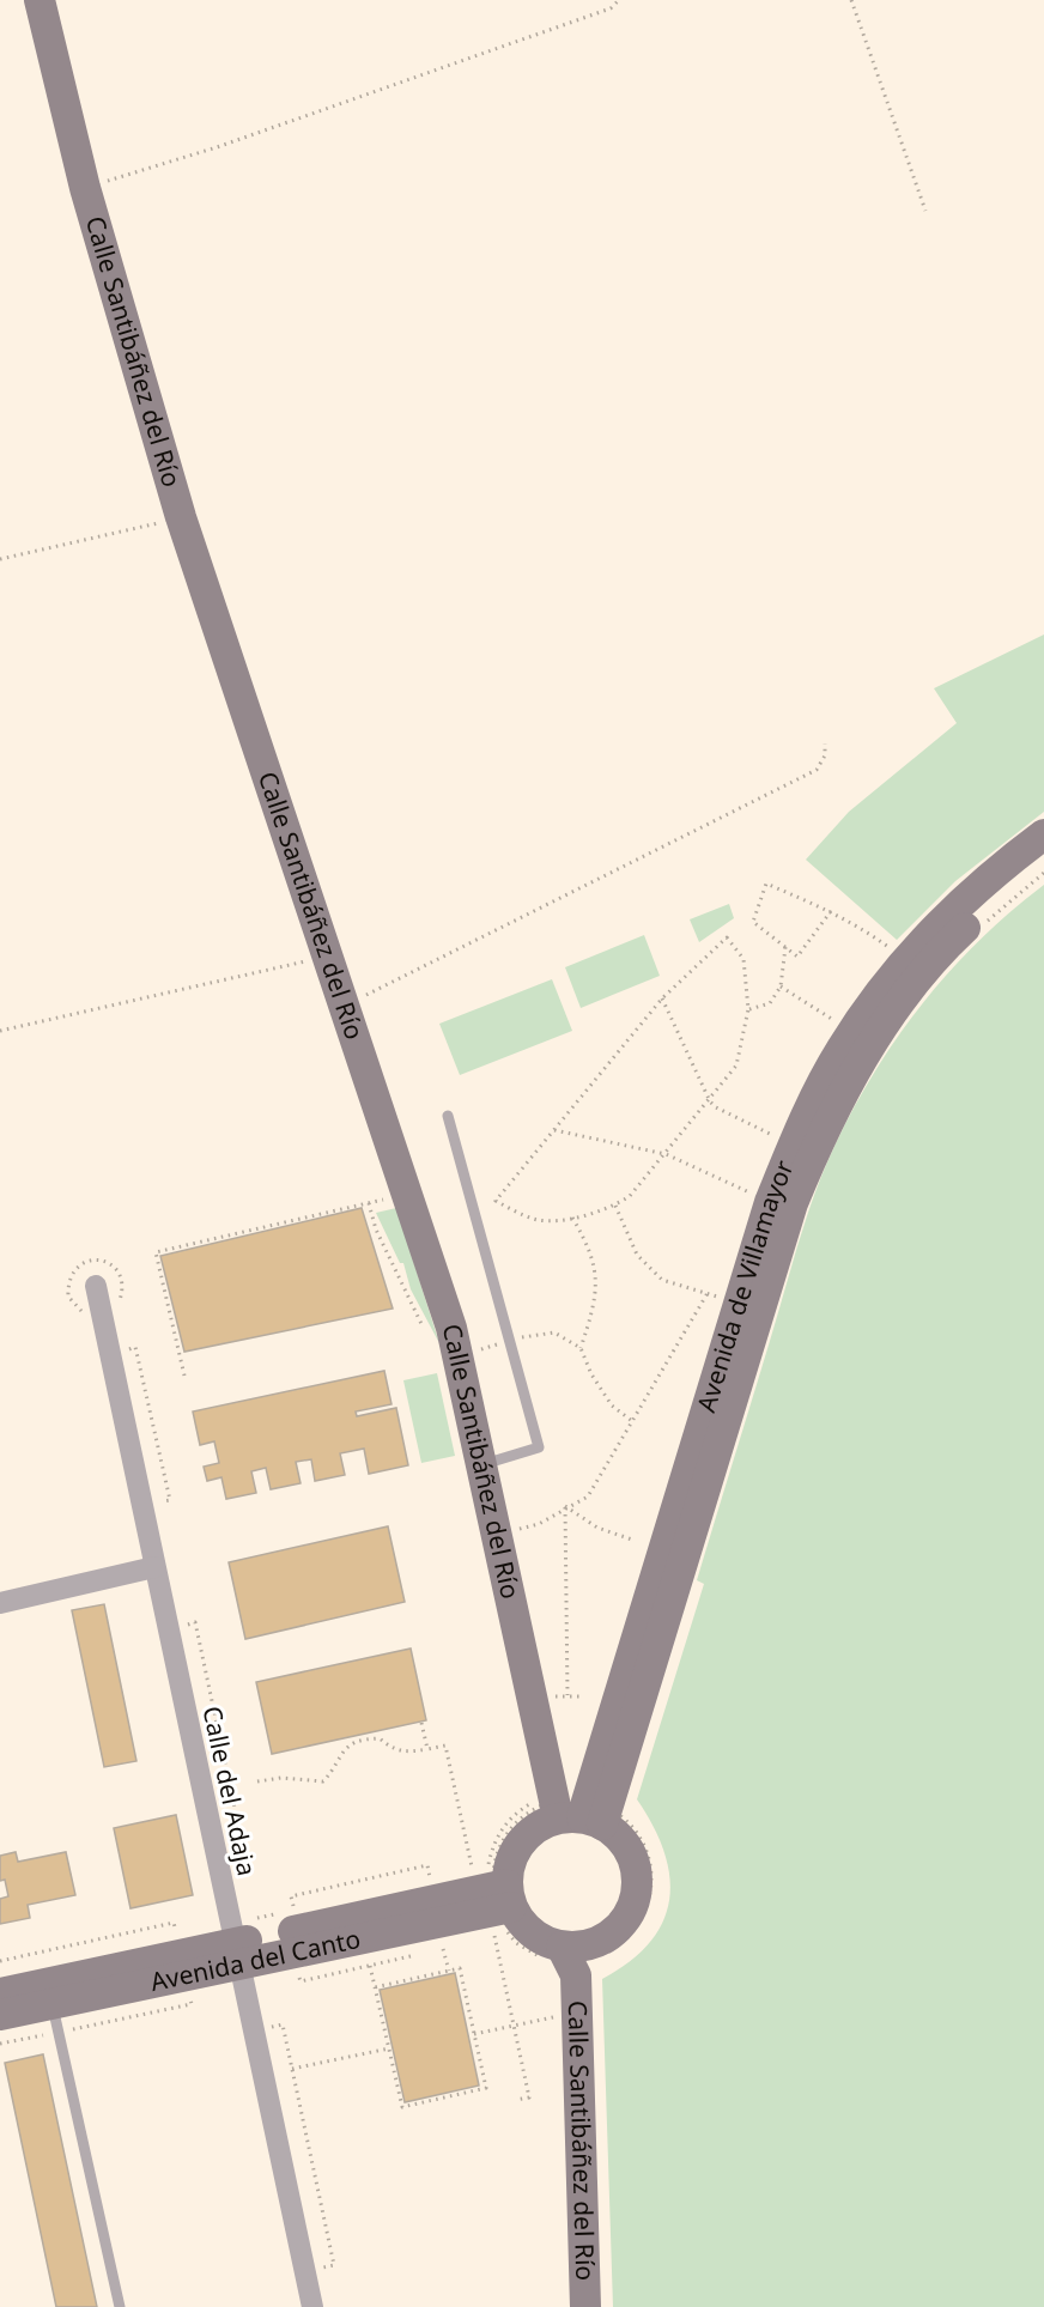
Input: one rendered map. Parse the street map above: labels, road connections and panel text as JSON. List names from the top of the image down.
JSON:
{
  "streets": {
    "main road": ["Calle Santibáñez del Río", "Avenida de Villamayor", "Avenida del Canto"],
    "street": ["Calle del Adaja"]
  },
  "crossings": [
    ["Calle Santibáñez del Río", "Avenida de Villamayor"],
    ["Calle Santibáñez del Río", "Avenida del Canto"],
    ["Avenida de Villamayor", "Avenida del Canto"],
    ["Calle del Adaja", "Avenida del Canto"]
  ]
}
